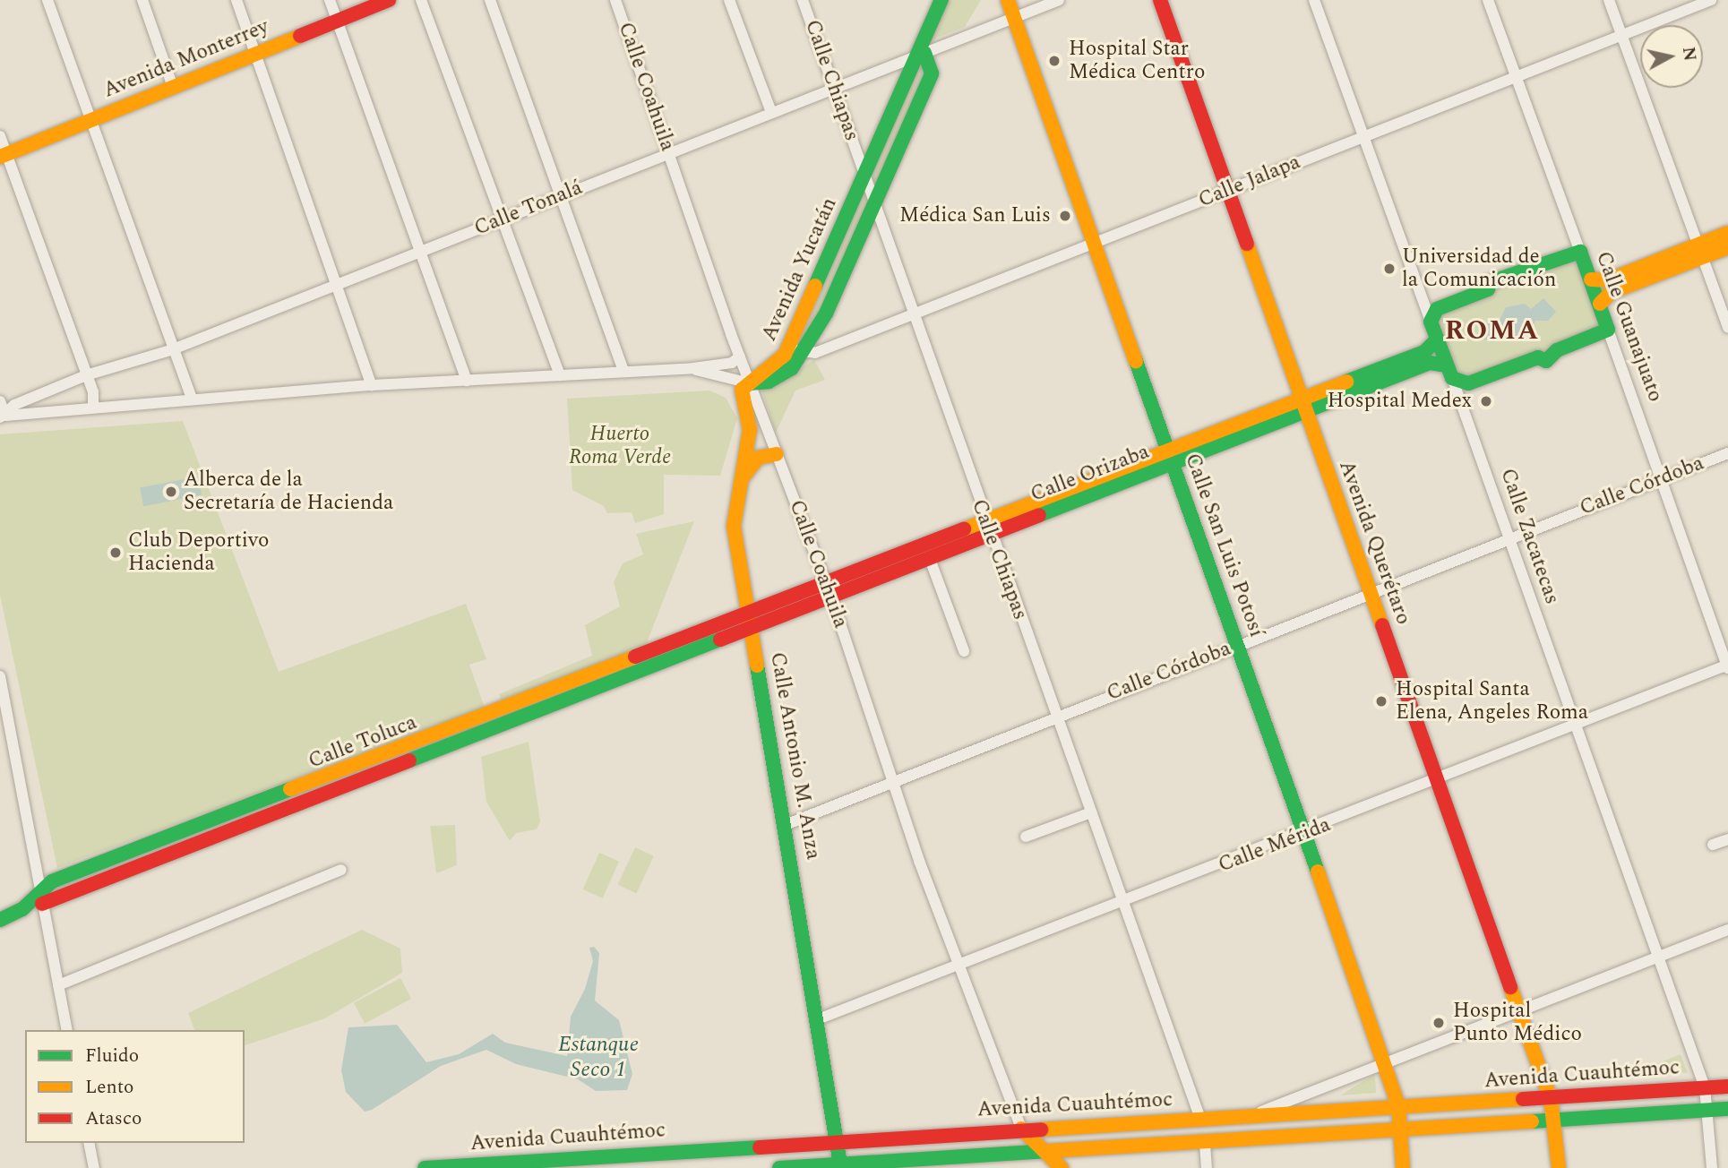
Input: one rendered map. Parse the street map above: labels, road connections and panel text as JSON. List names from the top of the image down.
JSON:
{
  "streets": {
    "main road": [
      "Avenida Monterrey",
      "Avenida Yucatán",
      "Calle Guanajuato",
      "Calle Orizaba",
      "Calle Zacatecas",
      "Avenida Querétaro",
      "Calle San Luis Potosí",
      "Calle Toluca",
      "Calle Antonio M. Anza",
      "Avenida Cuauhtémoc"
    ],
    "street": [
      "Calle Chiapas",
      "Calle Coahuila",
      "Calle Jalapa",
      "Calle Tonalá",
      "Calle Córdoba",
      "Calle Mérida"
    ]
  },
  "crossings": [
    ["Calle Chiapas", "Calle Jalapa"],
    ["Calle Chiapas", "Calle Tonalá"],
    ["Calle Chiapas", "Avenida Yucatán"],
    ["Calle Chiapas", "Calle Orizaba"],
    ["Calle Chiapas", "Calle Córdoba"],
    ["Calle Chiapas", "Calle Mérida"],
    ["Calle Chiapas", "Avenida Cuauhtémoc"],
    ["Calle Coahuila", "Calle Tonalá"],
    ["Calle Coahuila", "Avenida Yucatán"],
    ["Calle Coahuila", "Calle Orizaba"],
    ["Calle Coahuila", "Calle Córdoba"],
    ["Calle Coahuila", "Calle Antonio M. Anza"],
    ["Calle Coahuila", "Calle Mérida"],
    ["Calle Coahuila", "Avenida Cuauhtémoc"],
    ["Calle Jalapa", "Avenida Yucatán"],
    ["Calle Jalapa", "Calle Guanajuato"],
    ["Calle Jalapa", "Calle Zacatecas"],
    ["Calle Jalapa", "Avenida Querétaro"],
    ["Calle Jalapa", "Calle San Luis Potosí"],
    ["Calle Tonalá", "Avenida Yucatán"],
    ["Calle Tonalá", "Calle San Luis Potosí"],
    ["Avenida Yucatán", "Calle Antonio M. Anza"],
    ["Calle Guanajuato", "Calle Orizaba"],
    ["Calle Guanajuato", "Calle Córdoba"],
    ["Calle Guanajuato", "Calle Mérida"],
    ["Calle Orizaba", "Calle Zacatecas"],
    ["Calle Orizaba", "Avenida Querétaro"],
    ["Calle Orizaba", "Calle San Luis Potosí"],
    ["Calle Orizaba", "Calle Toluca"],
    ["Calle Orizaba", "Calle Antonio M. Anza"],
    ["Calle Córdoba", "Calle Zacatecas"],
    ["Calle Córdoba", "Avenida Querétaro"],
    ["Calle Córdoba", "Calle San Luis Potosí"],
    ["Calle Córdoba", "Calle Antonio M. Anza"],
    ["Calle Zacatecas", "Calle Mérida"],
    ["Calle Zacatecas", "Avenida Cuauhtémoc"],
    ["Avenida Querétaro", "Calle Mérida"],
    ["Avenida Querétaro", "Avenida Cuauhtémoc"],
    ["Calle San Luis Potosí", "Calle Mérida"],
    ["Calle San Luis Potosí", "Avenida Cuauhtémoc"],
    ["Calle Toluca", "Calle Antonio M. Anza"],
    ["Calle Antonio M. Anza", "Calle Mérida"],
    ["Calle Antonio M. Anza", "Avenida Cuauhtémoc"]
  ],
  "districts": ["ROMA"],
  "water": ["Estanque Seco 1"],
  "parks": ["Huerto Roma Verde"],
  "places": [
    "Hospital Star Médica Centro",
    "Médica San Luis",
    "Universidad de la Comunicación",
    "Hospital Medex",
    "Alberca de la Secretaría de Hacienda",
    "Club Deportivo Hacienda",
    "Hospital Santa Elena, Angeles Roma",
    "Hospital Punto Médico"
  ],
  "legend": ["Fluido", "Lento", "Atasco"],
  "north": "right"
}
